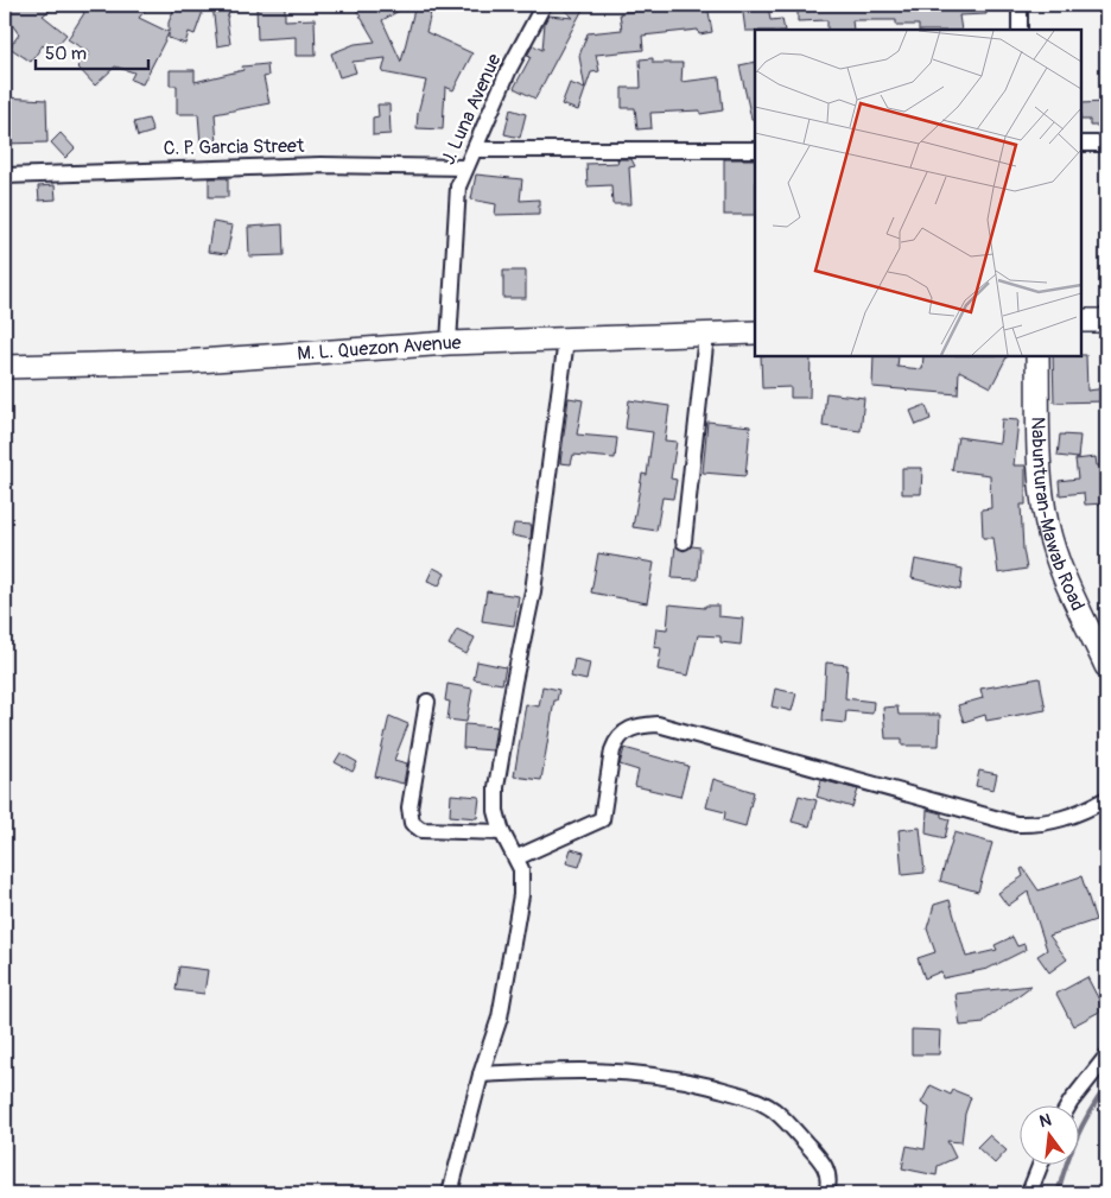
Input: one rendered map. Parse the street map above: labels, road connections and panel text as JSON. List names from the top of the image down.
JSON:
{
  "streets": {
    "main road": ["M. L. Quezon Avenue", "Nabunturan-Mawab Road"],
    "street": ["J. Luna Avenue", "C. P. Garcia Street"]
  },
  "crossings": [
    ["J. Luna Avenue", "C. P. Garcia Street"],
    ["J. Luna Avenue", "M. L. Quezon Avenue"]
  ],
  "scale_bar": "50 m",
  "north": "top"
}
